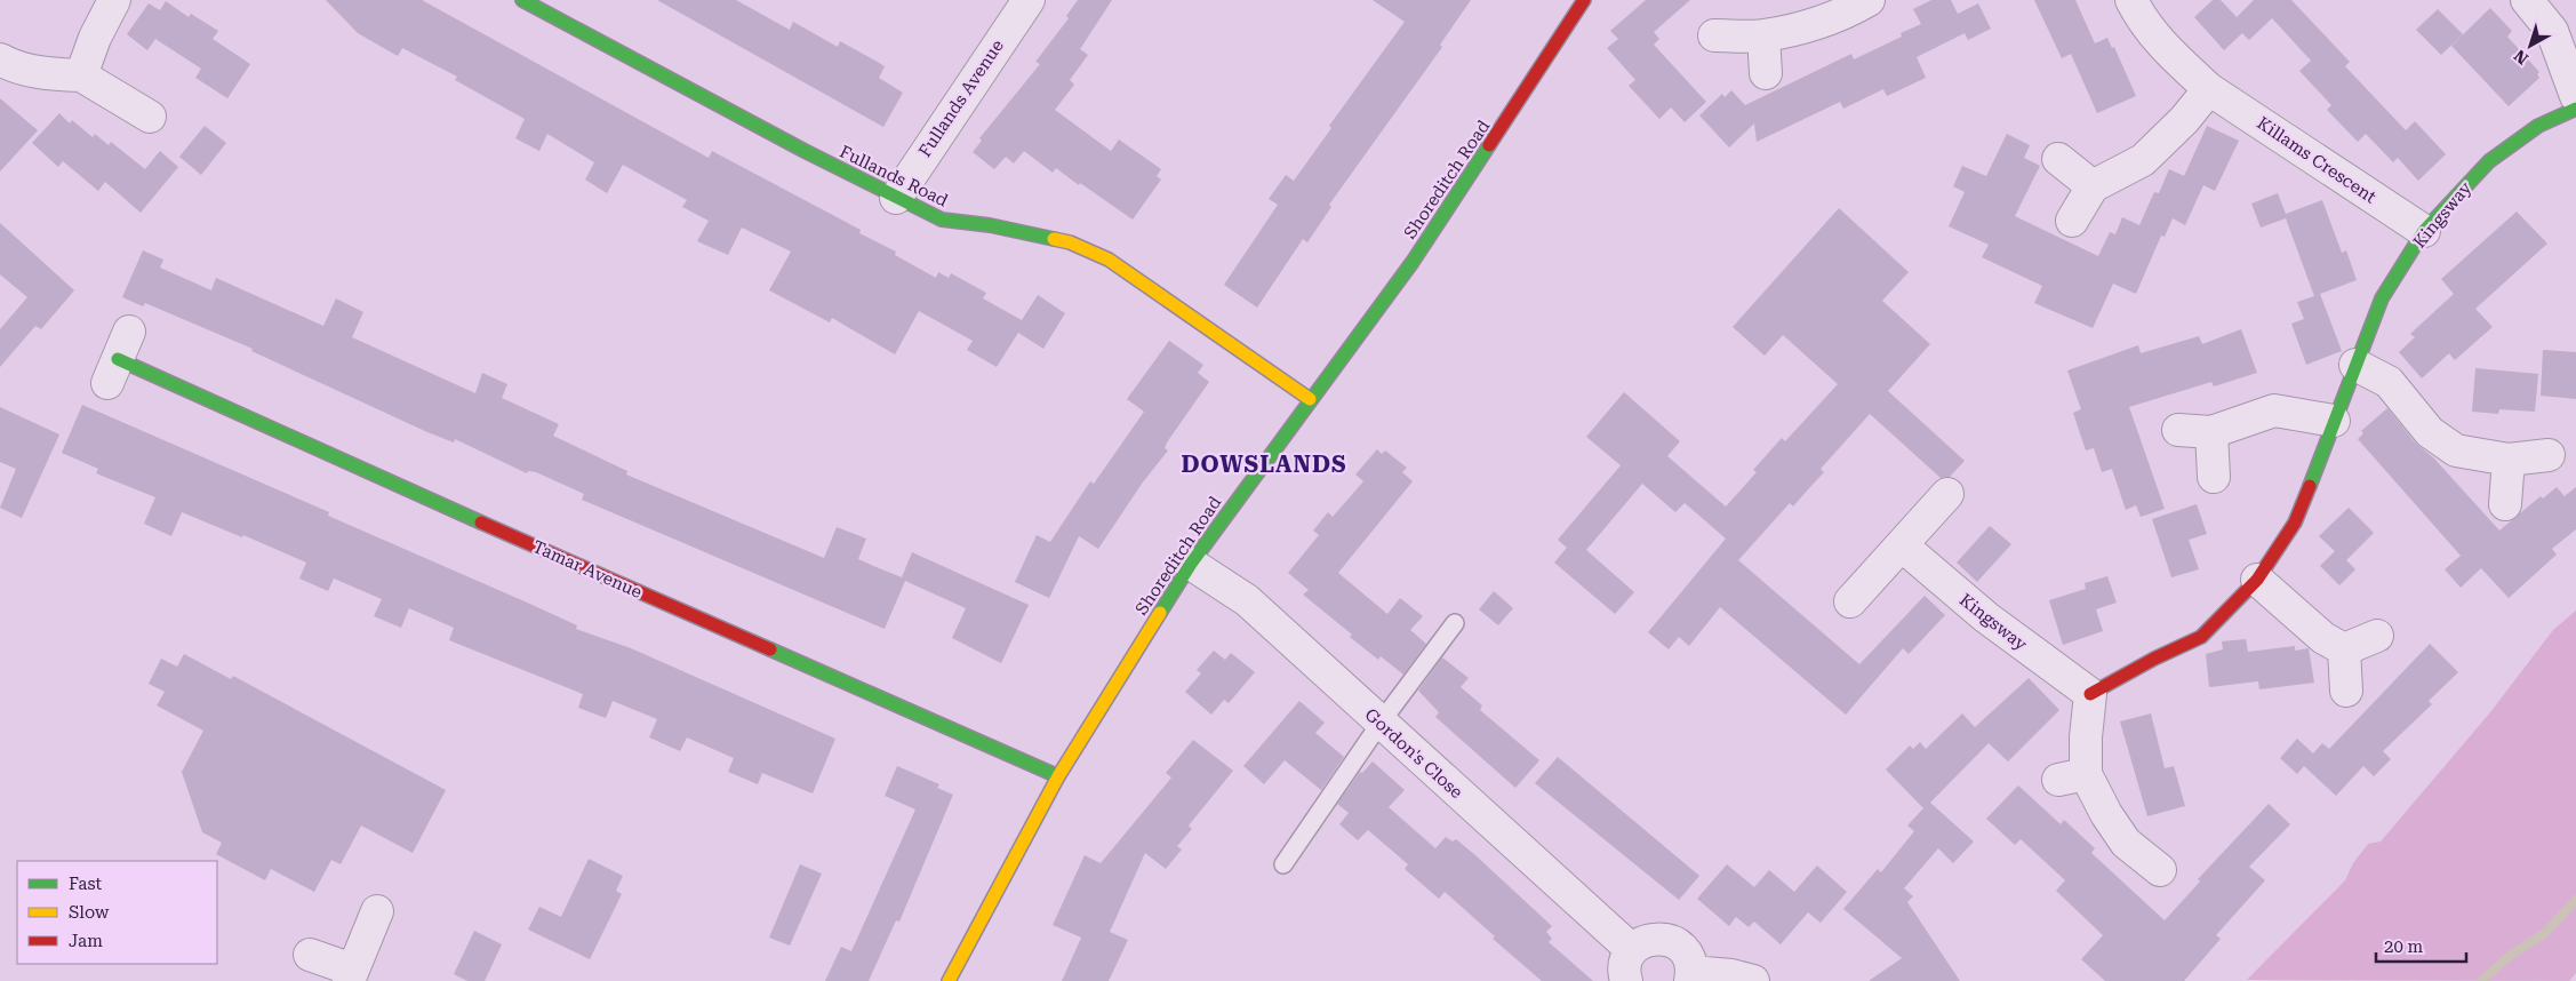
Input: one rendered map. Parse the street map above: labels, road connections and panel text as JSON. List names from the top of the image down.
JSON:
{
  "streets": {
    "street": [
      "Fullands Avenue",
      "Killams Crescent",
      "Fullands Road",
      "Shoreditch Road",
      "Kingsway",
      "Tamar Avenue",
      "Gordon's Close"
    ]
  },
  "crossings": [
    ["Fullands Avenue", "Fullands Road"],
    ["Killams Crescent", "Kingsway"],
    ["Fullands Road", "Shoreditch Road"],
    ["Shoreditch Road", "Tamar Avenue"],
    ["Shoreditch Road", "Gordon's Close"]
  ],
  "districts": ["DOWSLANDS"],
  "legend": ["Fast", "Slow", "Jam"],
  "scale_bar": "20 m",
  "north": "bottom left"
}
